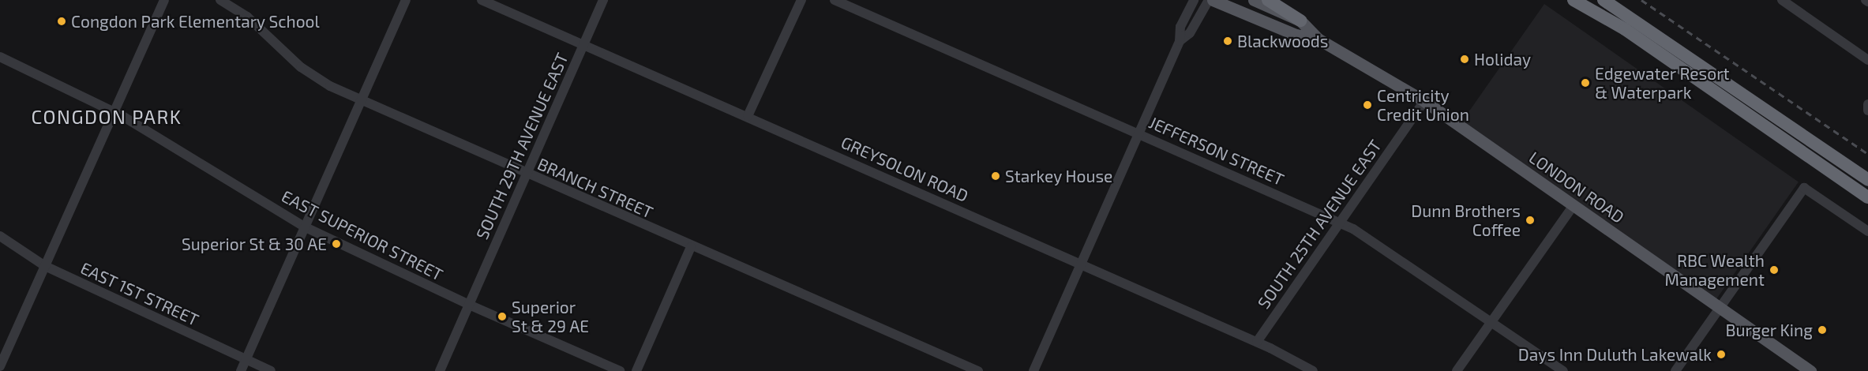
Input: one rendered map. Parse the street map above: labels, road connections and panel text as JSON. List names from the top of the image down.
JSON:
{
  "streets": {
    "main road": ["LONDON ROAD"],
    "street": [
      "SOUTH 29TH AVENUE EAST",
      "JEFFERSON STREET",
      "GREYSOLON ROAD",
      "BRANCH STREET",
      "SOUTH 25TH AVENUE EAST",
      "EAST SUPERIOR STREET",
      "EAST 1ST STREET"
    ]
  },
  "crossings": [
    ["SOUTH 29TH AVENUE EAST", "GREYSOLON ROAD"],
    ["SOUTH 29TH AVENUE EAST", "BRANCH STREET"],
    ["SOUTH 29TH AVENUE EAST", "EAST SUPERIOR STREET"],
    ["JEFFERSON STREET", "SOUTH 25TH AVENUE EAST"],
    ["GREYSOLON ROAD", "SOUTH 25TH AVENUE EAST"],
    ["LONDON ROAD", "SOUTH 25TH AVENUE EAST"]
  ],
  "districts": ["CONGDON PARK"],
  "places": [
    "Congdon Park Elementary School",
    "Blackwoods",
    "Holiday",
    "Edgewater Resort & Waterpark",
    "Centricity Credit Union",
    "Starkey House",
    "Dunn Brothers Coffee",
    "Superior St & 30 AE",
    "RBC Wealth Management",
    "Superior St & 29 AE",
    "Burger King",
    "Days Inn Duluth Lakewalk"
  ]
}
